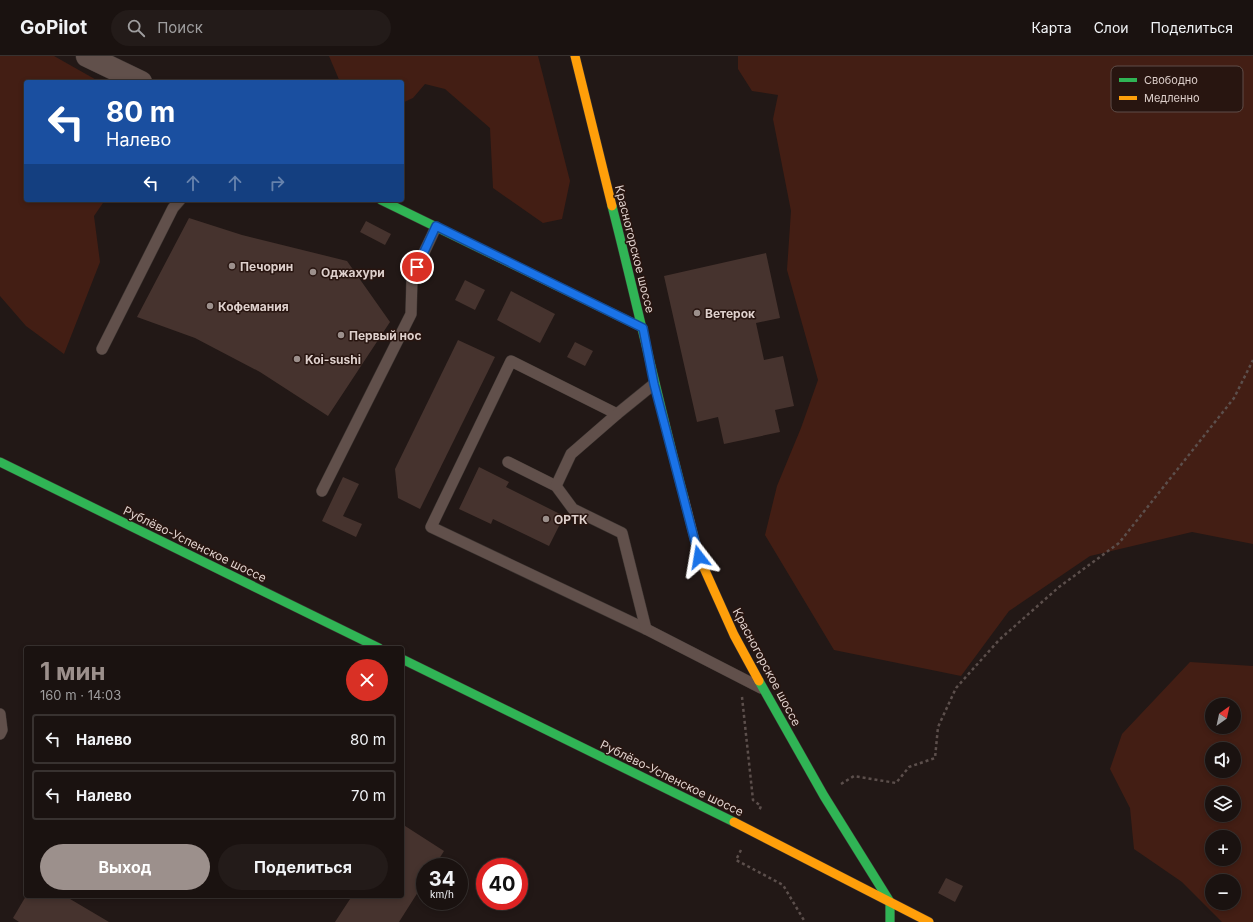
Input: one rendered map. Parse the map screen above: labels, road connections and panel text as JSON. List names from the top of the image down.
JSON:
{
  "streets": {
    "street": ["Красногорское шоссе", "Рублёво-Успенское шоссе"]
  },
  "crossings": [
    ["Красногорское шоссе", "Рублёво-Успенское шоссе"]
  ],
  "places": [
    "Печорин",
    "Оджахури",
    "Кофемания",
    "Ветерок",
    "Первый нос",
    "Koi-sushi",
    "ОРТК"
  ],
  "legend": ["Свободно", "Медленно"],
  "north": "top right",
  "page": {
    "header": "GoPilot",
    "search": "Поиск",
    "nav": ["Карта", "Слои", "Поделиться"],
    "turn": ["80 m", "Налево"],
    "heading": ["1 мин", "160 m · 14:03"],
    "map_buttons": ["+", "−"],
    "list": [
      {
        "name": "Налево",
        "value": "80 m"
      },
      {
        "name": "Налево",
        "value": "70 m"
      }
    ],
    "buttons": ["Выход", "Поделиться"],
    "speed": "34 km/h",
    "limit": "40"
  }
}
